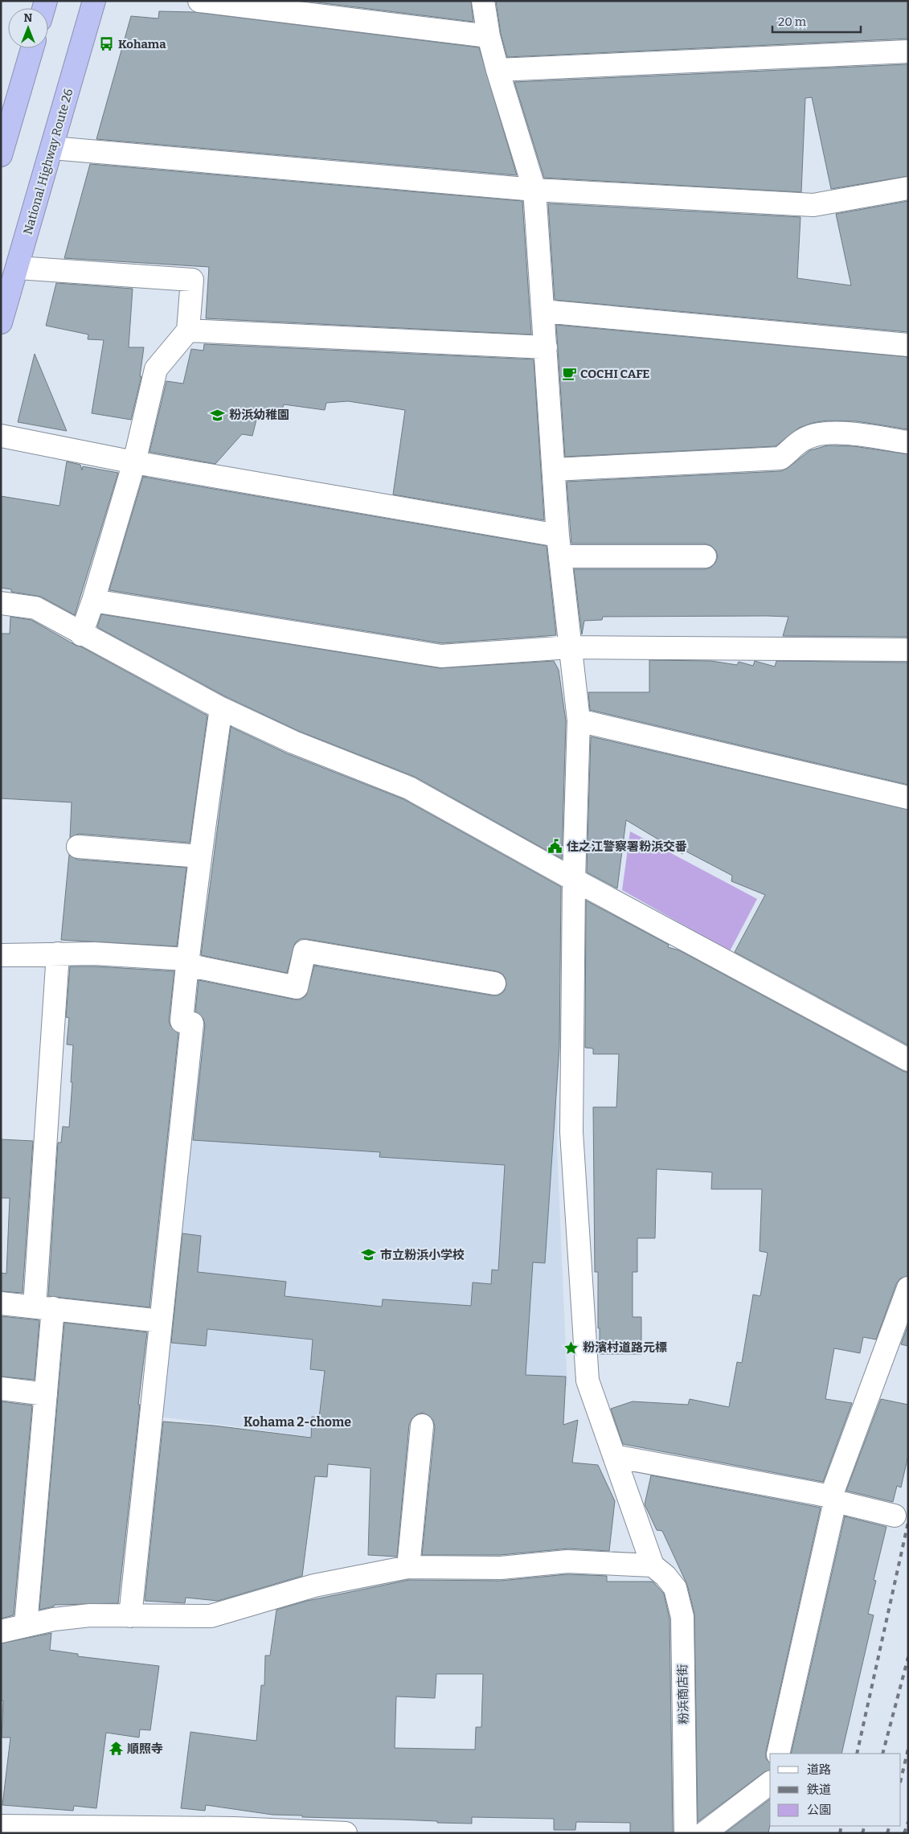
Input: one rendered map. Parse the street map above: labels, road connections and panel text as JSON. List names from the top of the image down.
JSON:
{
  "streets": {
    "highway": ["National Highway Route 26"],
    "street": ["粉浜商店街"]
  },
  "districts": ["Kohama 2-chome"],
  "places": {
    "bus stop": ["Kohama"],
    "cafe": ["COCHI CAFE"],
    "school or university": ["粉浜幼稚園", "市立粉浜小学校"],
    "public building": ["住之江警察署粉浜交番"],
    "place": ["粉濱村道路元標"],
    "temple": ["順照寺"]
  },
  "legend": ["道路", "鉄道", "公園"],
  "scale_bar": "20 m",
  "north": "top"
}
